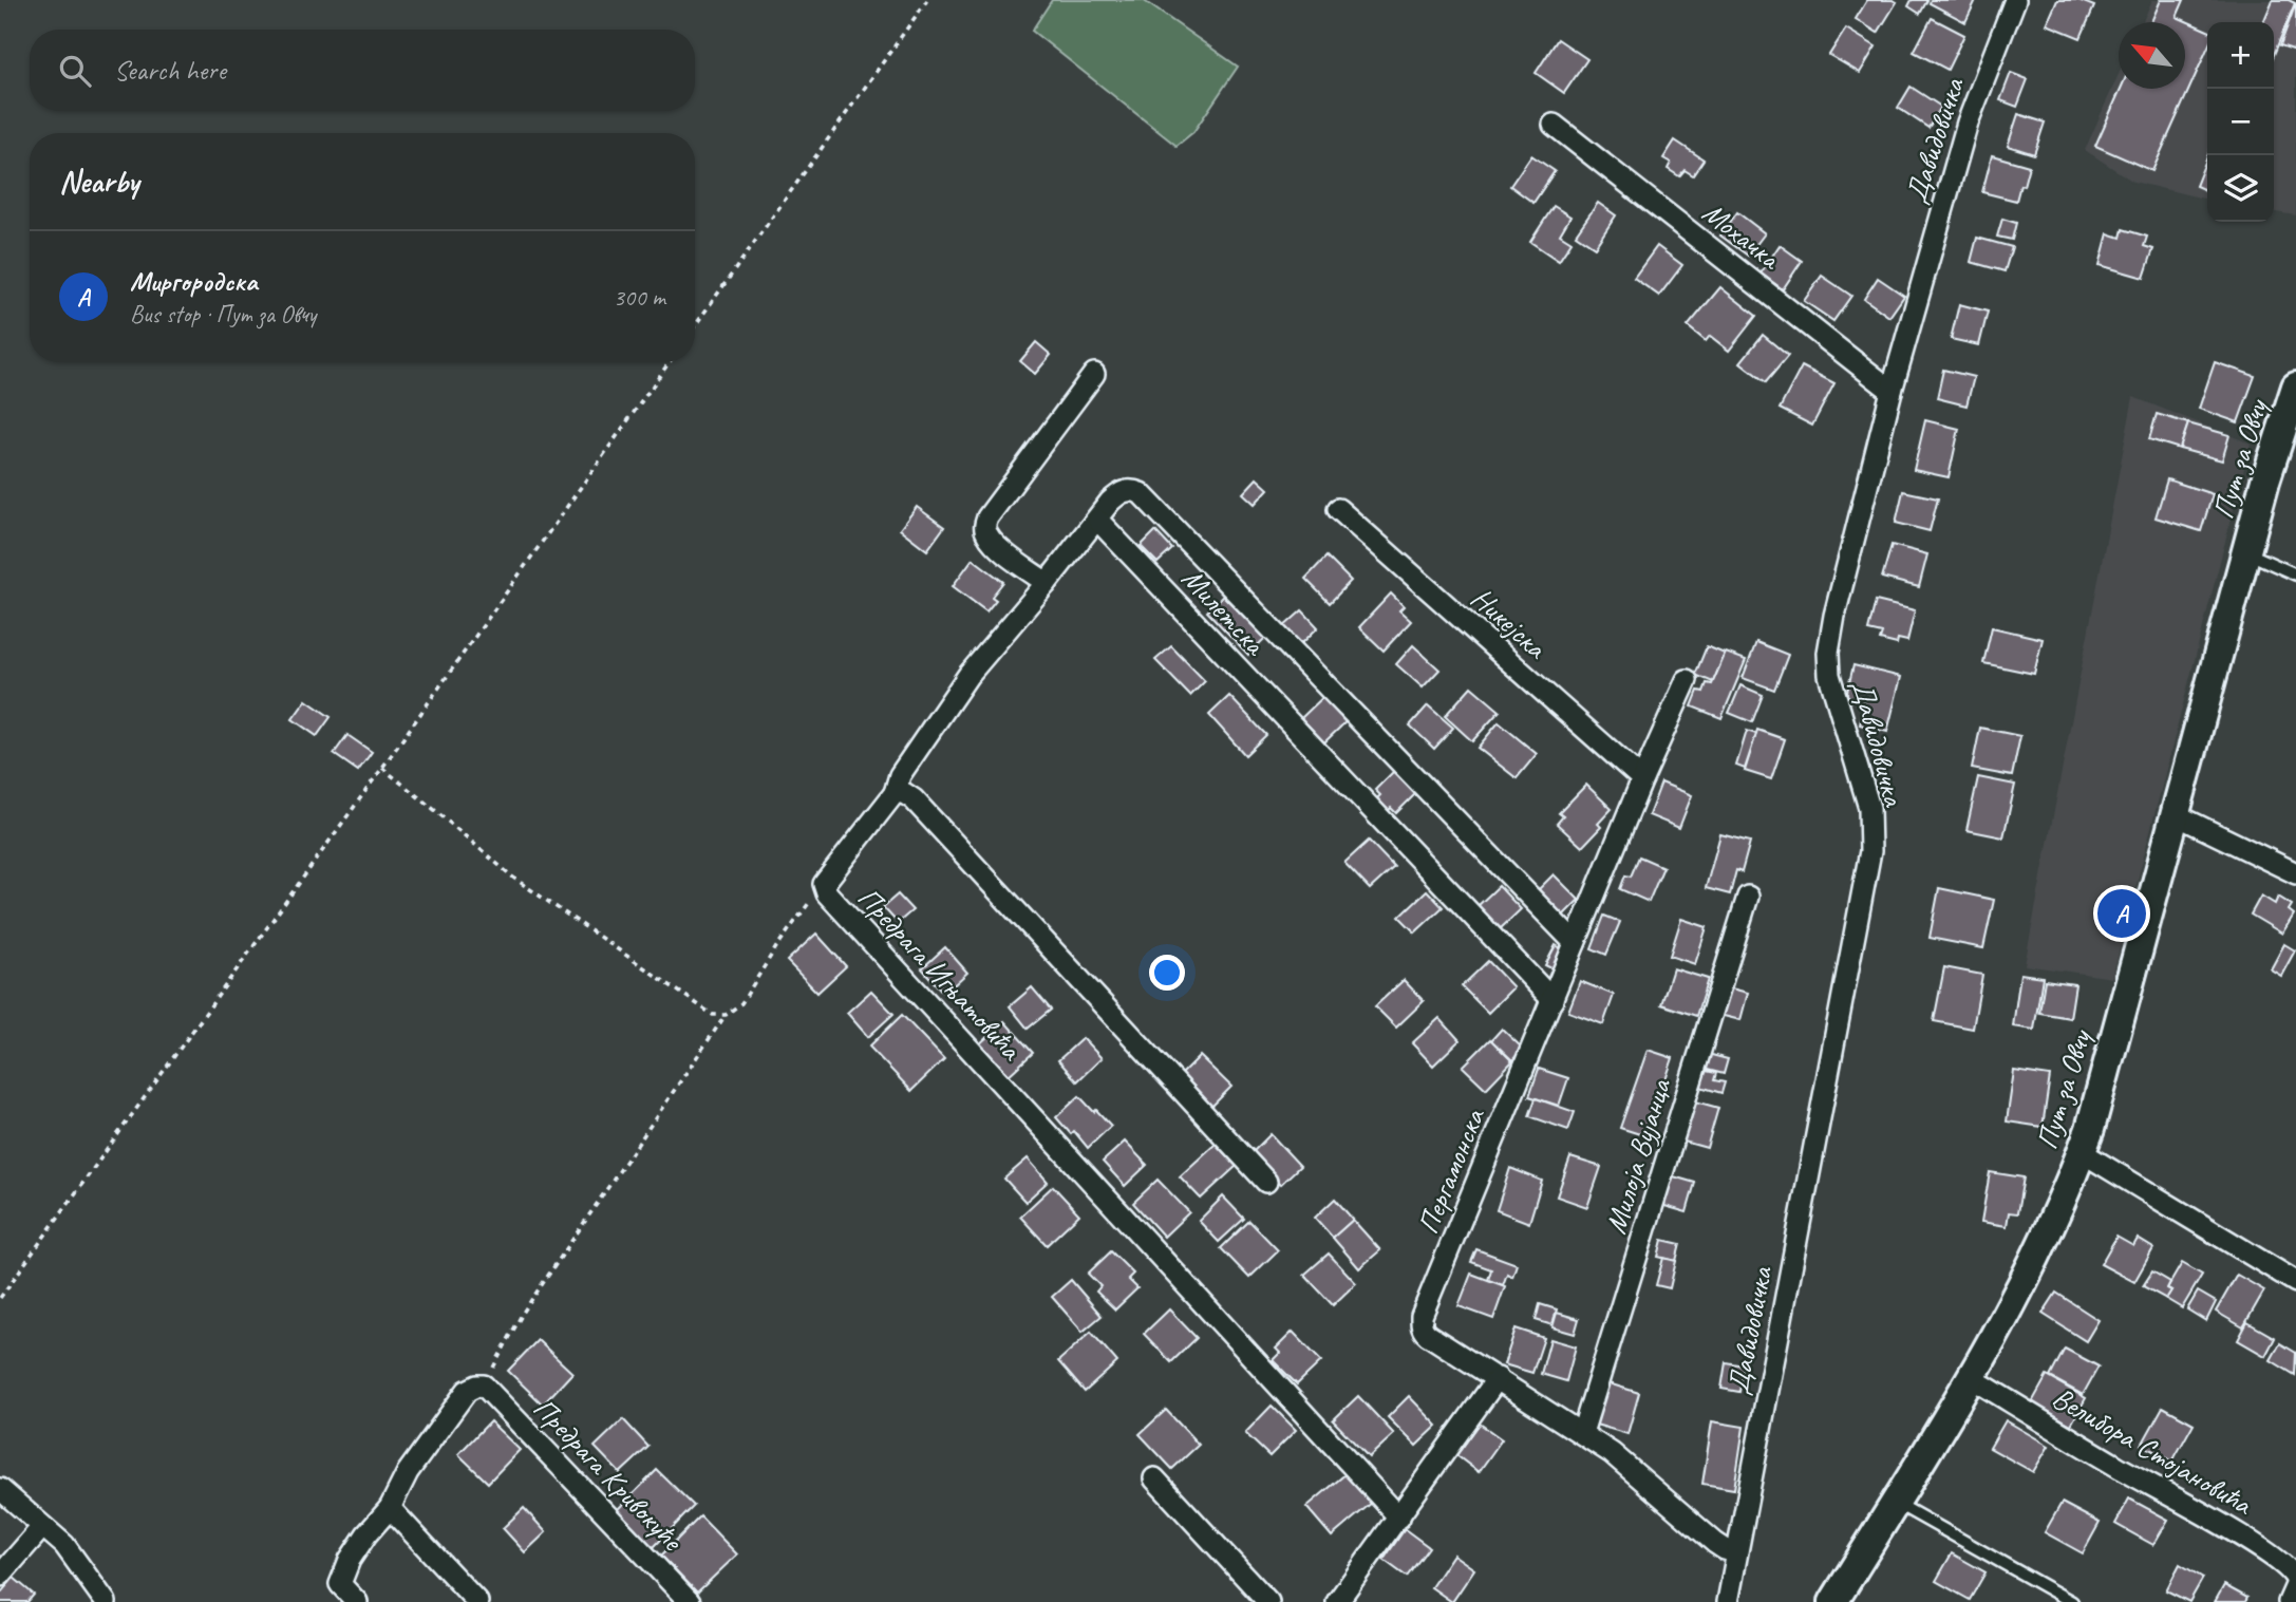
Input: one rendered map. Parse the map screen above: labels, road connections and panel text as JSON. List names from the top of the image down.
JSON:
{
  "streets": {
    "street": [
      "Давидовичка",
      "Мохачка",
      "Пут за Овчу",
      "Милетска",
      "Никејска",
      "Предрага Игњатовића",
      "Милоја Вујанца",
      "Пергамонска",
      "Велибора Стојановића",
      "Предрага Кривокуће"
    ]
  },
  "crossings": [
    ["Давидовичка", "Мохачка"],
    ["Давидовичка", "Пергамонска"],
    ["Пут за Овчу", "Велибора Стојановића"],
    ["Милетска", "Пергамонска"],
    ["Никејска", "Пергамонска"],
    ["Милоја Вујанца", "Пергамонска"]
  ],
  "north": "top left",
  "page": {
    "map_buttons": ["+", "−"],
    "search": "Search here",
    "heading": "Nearby",
    "list": [
      {
        "mark": "A",
        "name": "Миргородска",
        "note": "Bus stop · Пут за Овчу",
        "value": "300 m"
      }
    ],
    "pins": "A"
  }
}
